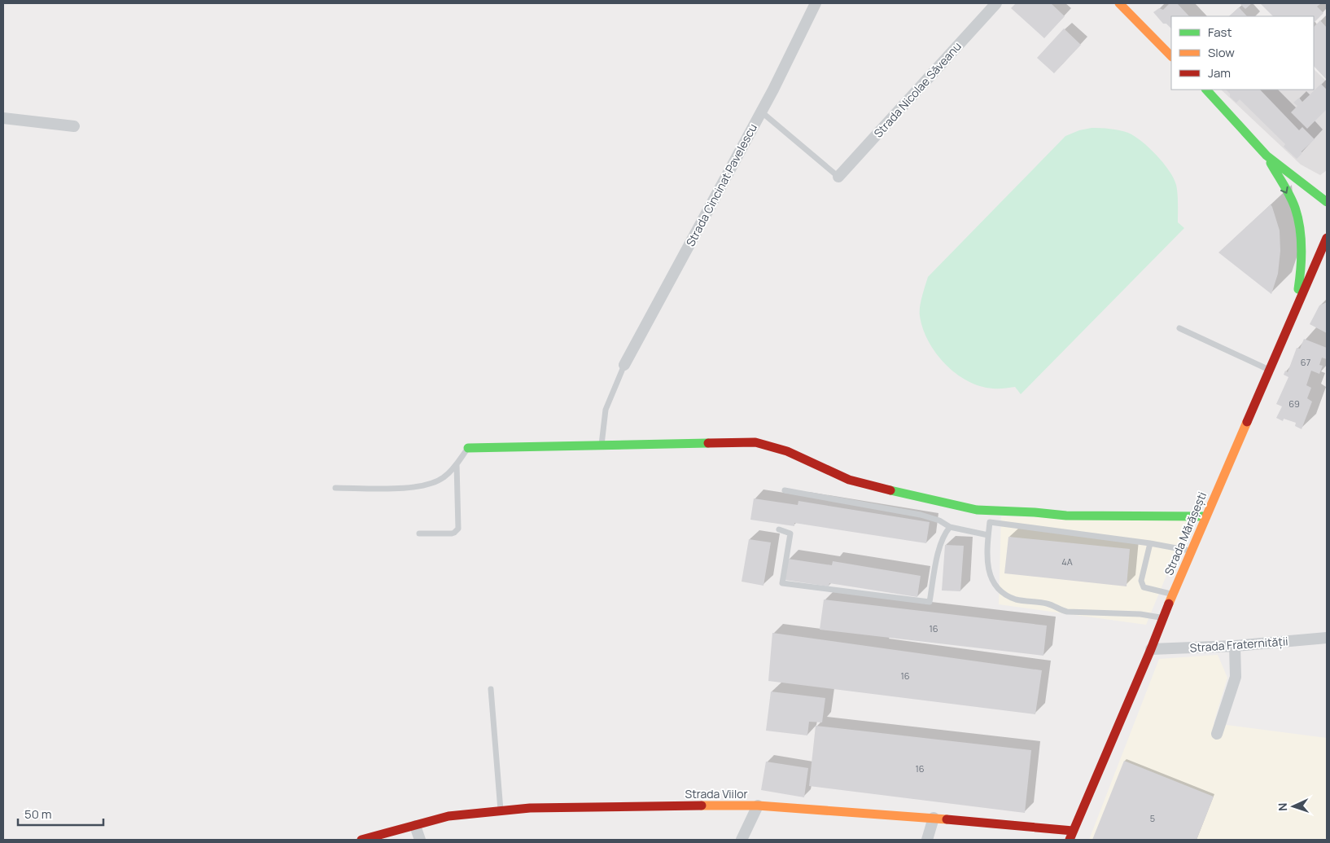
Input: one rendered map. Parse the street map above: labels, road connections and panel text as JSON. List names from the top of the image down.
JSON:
{
  "streets": {
    "street": [
      "Strada Nicolae Săveanu",
      "Strada Cincinat Pavelescu",
      "Strada Mărășești",
      "Strada Fraternității",
      "Strada Viilor"
    ]
  },
  "crossings": [
    ["Strada Mărășești", "Strada Fraternității"],
    ["Strada Mărășești", "Strada Viilor"]
  ],
  "house_numbers": [
    "67",
    "69",
    "4A",
    "16",
    "16",
    "16",
    "5"
  ],
  "legend": ["Fast", "Slow", "Jam"],
  "scale_bar": "50 m",
  "north": "left"
}
